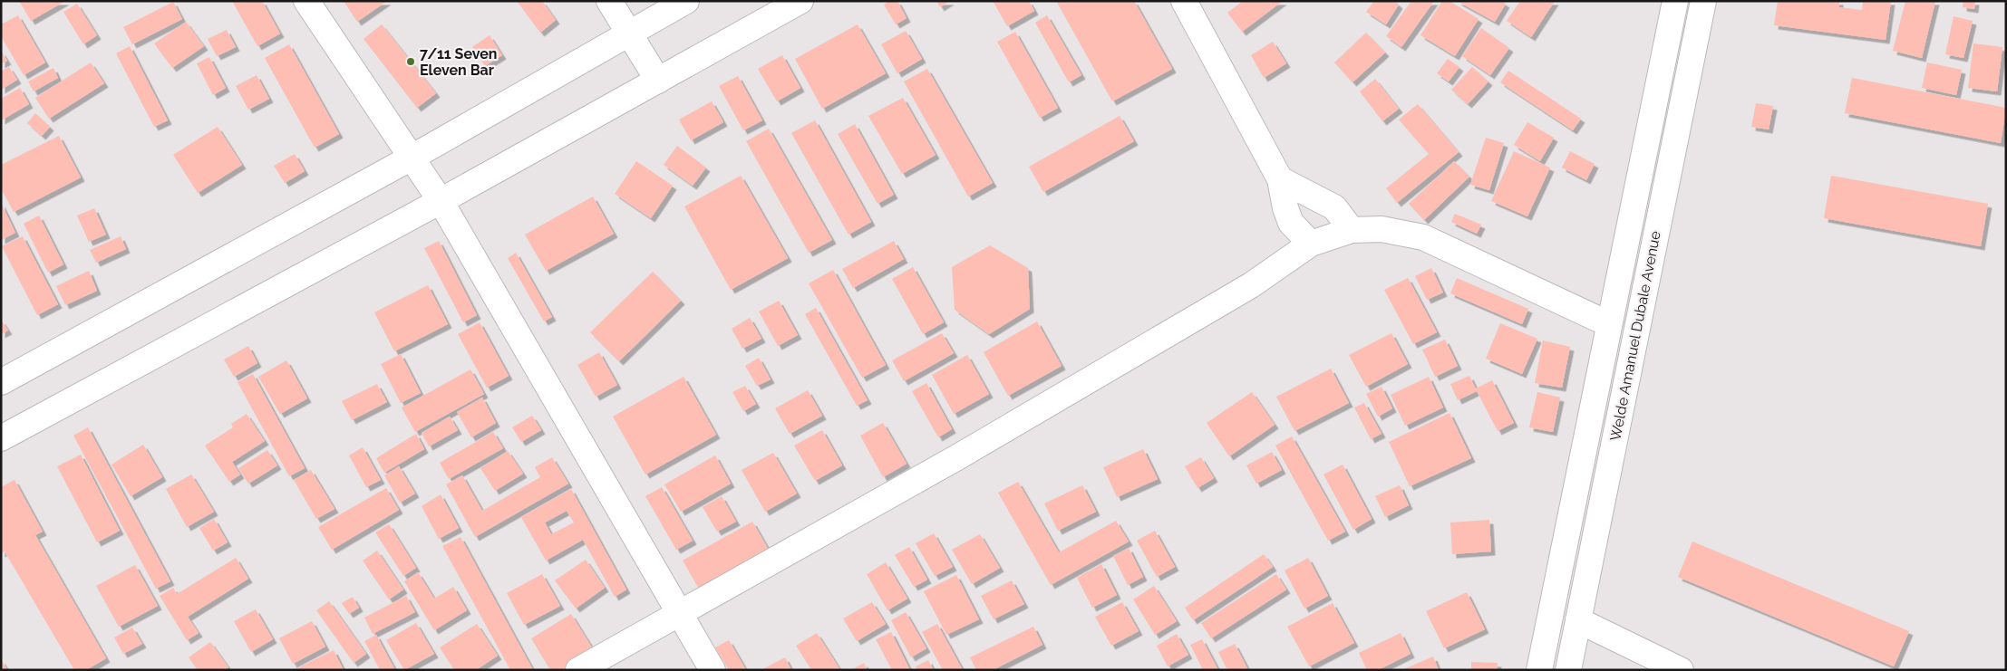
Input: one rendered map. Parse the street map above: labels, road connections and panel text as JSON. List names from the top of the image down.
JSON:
{
  "streets": {
    "main road": ["Welde Amanuel Dubale Avenue"]
  },
  "places": ["7/11 Seven Eleven Bar"]
}
